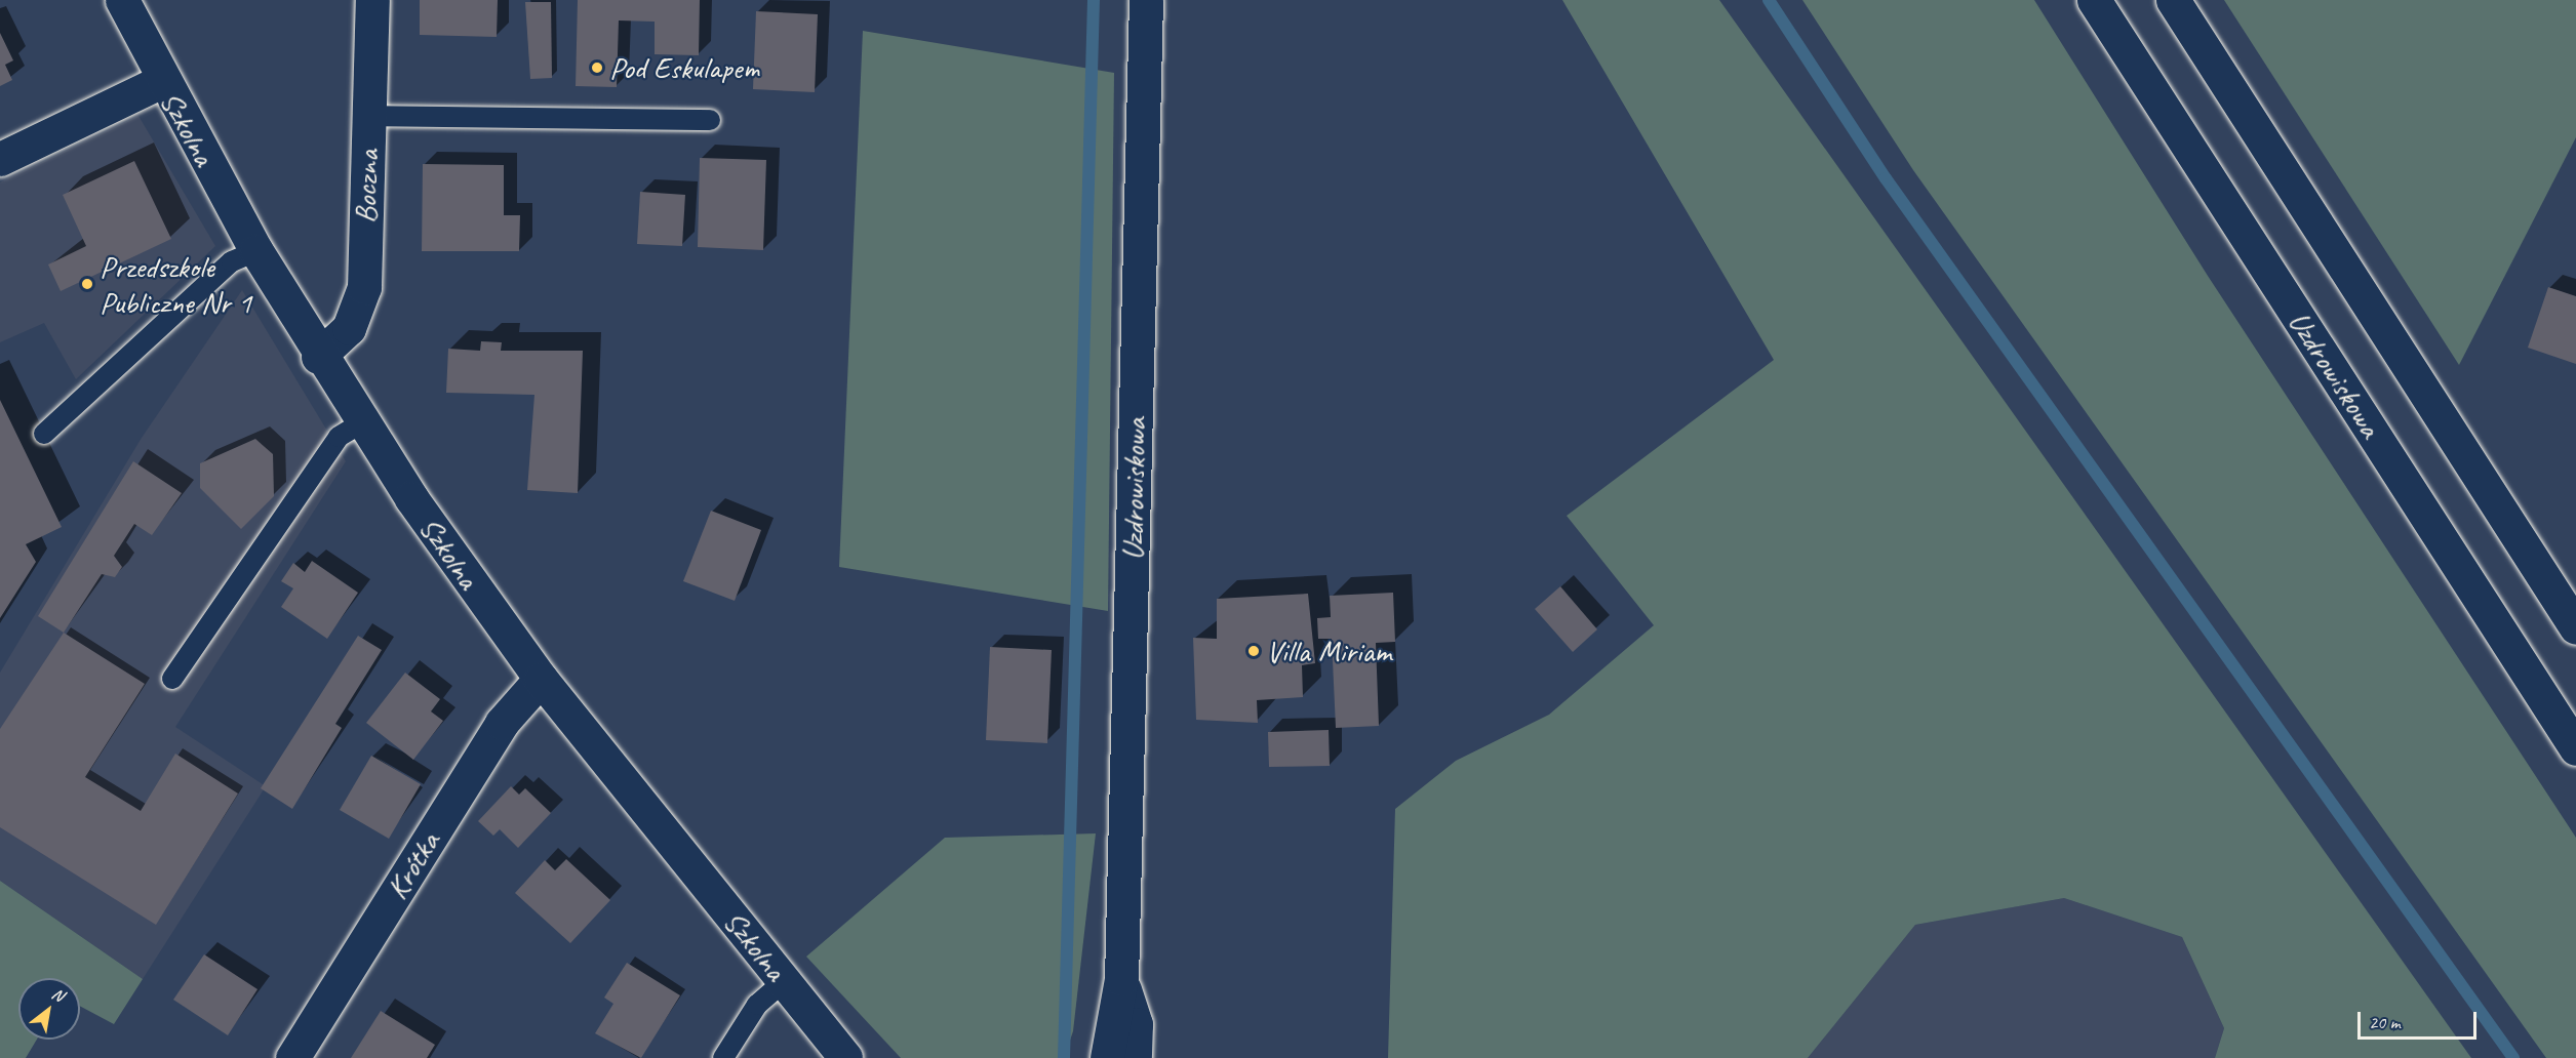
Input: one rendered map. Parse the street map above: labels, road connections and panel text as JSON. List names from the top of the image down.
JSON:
{
  "streets": {
    "street": [
      "Szkolna",
      "Boczna",
      "Uzdrowiskowa",
      "Krótka"
    ]
  },
  "crossings": [
    ["Szkolna", "Boczna"],
    ["Szkolna", "Krótka"]
  ],
  "places": ["Pod Eskulapem", "Przedszkole Publiczne Nr 1", "Villa Miriam"],
  "scale_bar": "20 m",
  "north": "top right"
}
